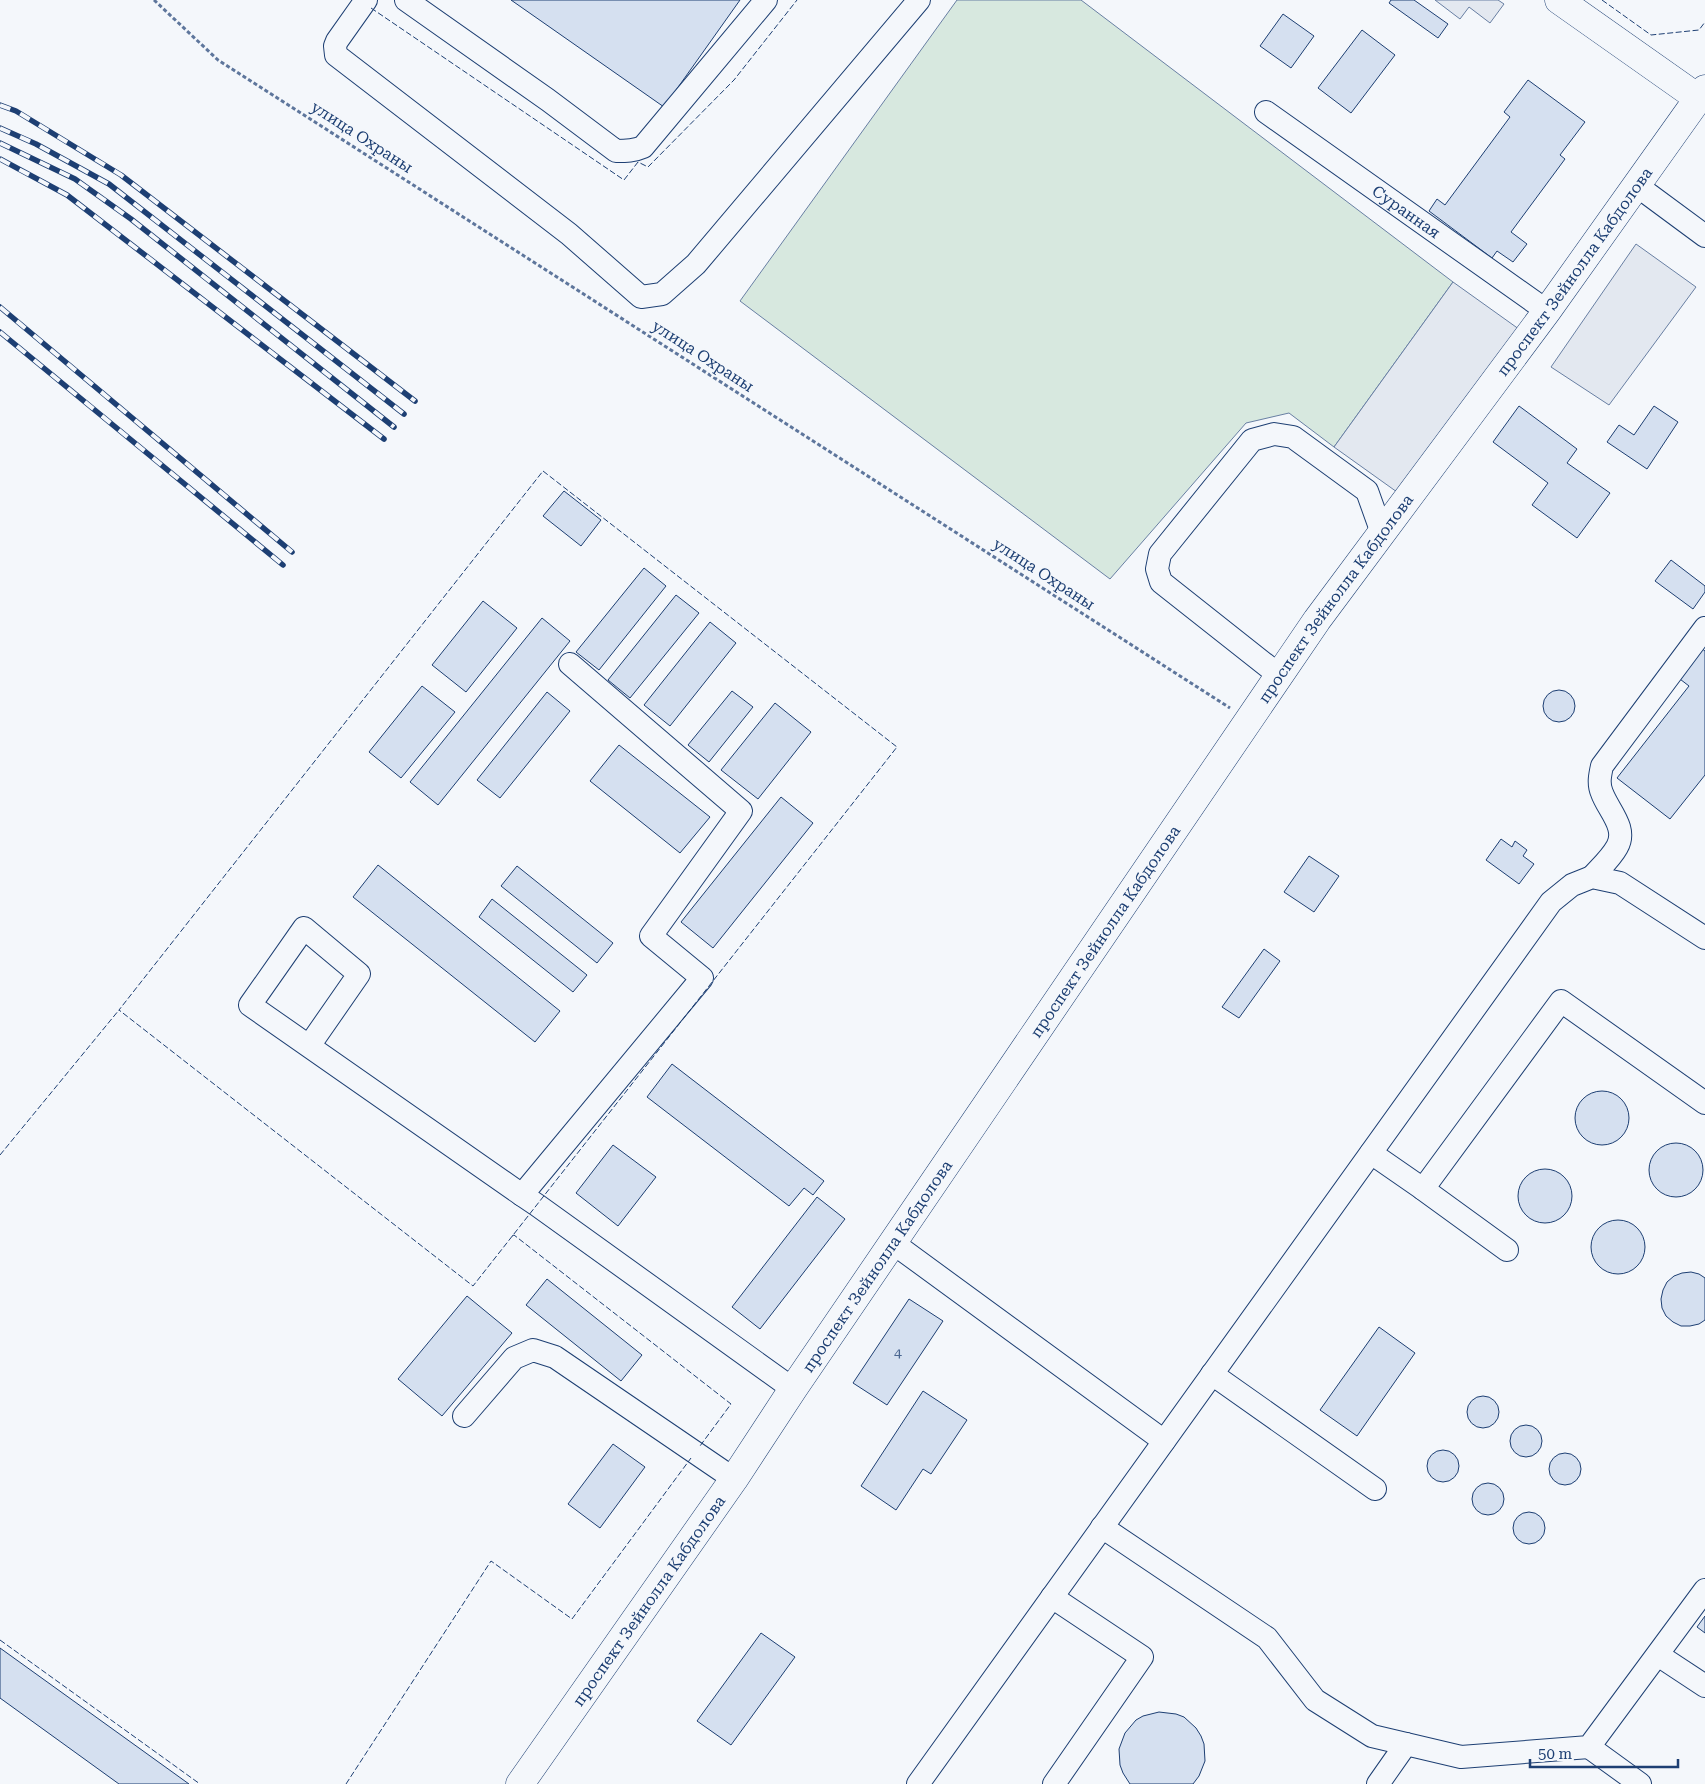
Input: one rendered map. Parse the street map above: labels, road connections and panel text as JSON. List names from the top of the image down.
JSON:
{
  "streets": {
    "main road": ["проспект Зейнолла Кабдолова"],
    "street": ["Суранная"],
    "path": ["улица Охраны"]
  },
  "crossings": [
    ["улица Охраны", "проспект Зейнолла Кабдолова"],
    ["Суранная", "проспект Зейнолла Кабдолова"]
  ],
  "house_numbers": ["4"],
  "scale_bar": "50 m"
}
